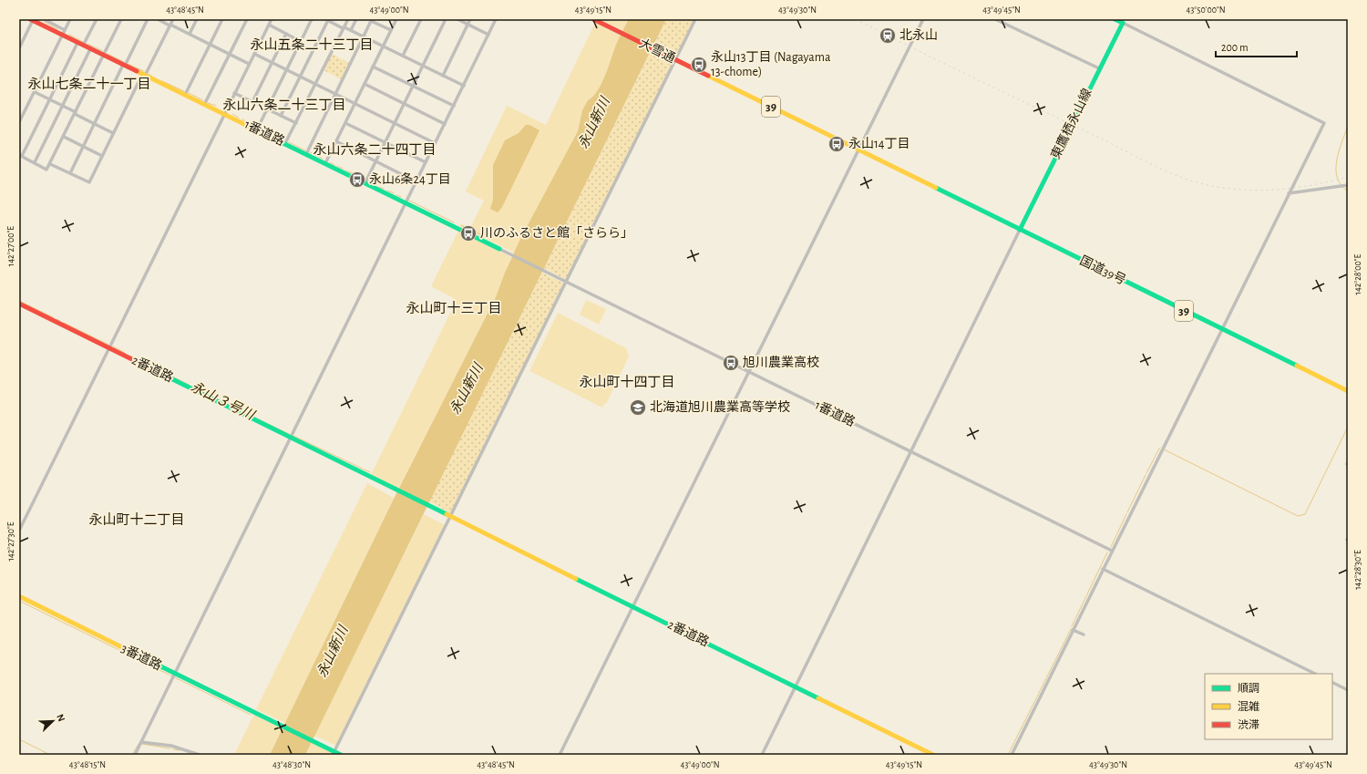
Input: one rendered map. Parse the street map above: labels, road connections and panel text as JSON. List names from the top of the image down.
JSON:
{
  "streets": {
    "main road": [
      "大雪通",
      "39",
      "東鷹栖永山線",
      "1番道路",
      "国道39号",
      "2番道路",
      "3番道路"
    ]
  },
  "crossings": [
    ["大雪通", "国道39号"],
    ["東鷹栖永山線", "国道39号"]
  ],
  "districts": [
    "永山五条二十三丁目",
    "永山七条二十一丁目",
    "永山六条二十三丁目",
    "永山六条二十四丁目",
    "永山町十三丁目",
    "永山町十四丁目",
    "永山町十二丁目"
  ],
  "water": ["永山新川", "永山３号川"],
  "places": {
    "station": ["北永山"],
    "bus stop": [
      "永山13丁目 (Nagayama 13-chome)",
      "永山14丁目",
      "永山6条24丁目",
      "川のふるさと館「さらら」",
      "旭川農業高校"
    ],
    "school or university": ["北海道旭川農業高等学校"]
  },
  "legend": ["順調", "混雑", "渋滞"],
  "scale_bar": "200 m",
  "north": "top right",
  "coordinates": [
    "43°48'45\"N",
    "43°49'00\"N",
    "43°49'15\"N",
    "43°49'30\"N",
    "43°49'45\"N",
    "43°50'00\"N",
    "142°27'00\"E",
    "142°28'00\"E",
    "142°27'30\"E",
    "142°28'30\"E",
    "43°48'15\"N",
    "43°48'30\"N"
  ]
}
